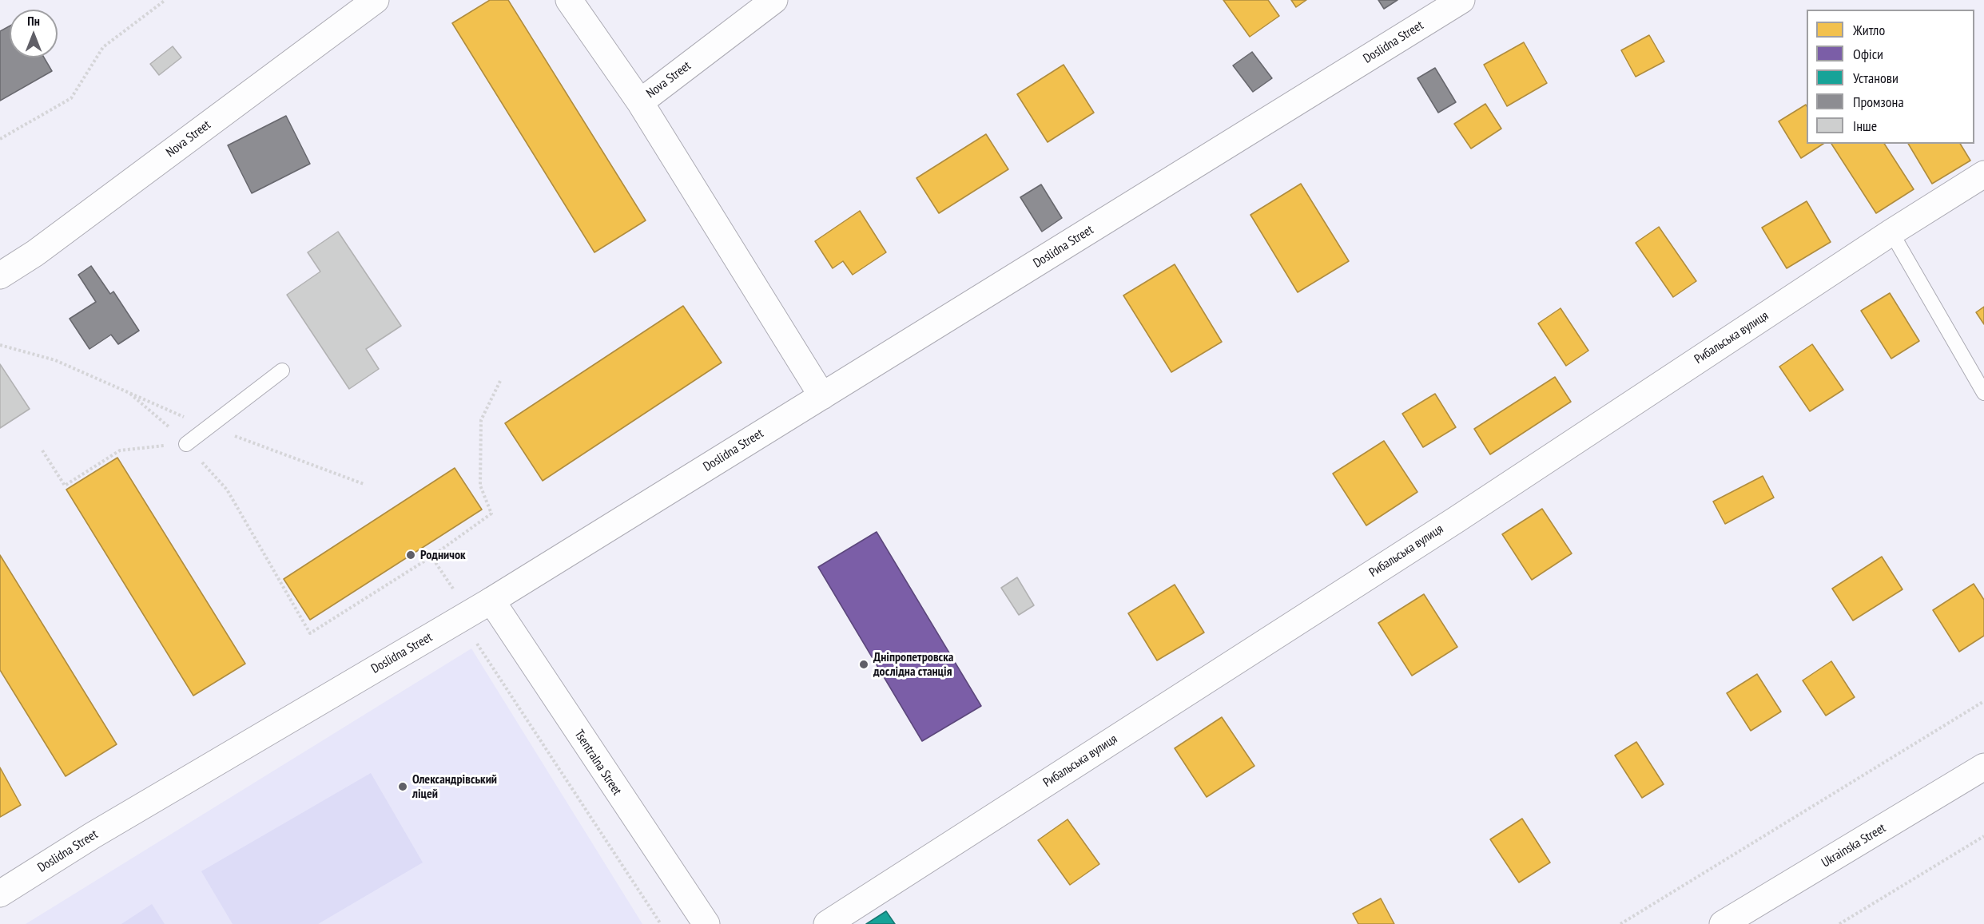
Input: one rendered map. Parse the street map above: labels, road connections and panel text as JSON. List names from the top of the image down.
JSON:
{
  "streets": {
    "street": [
      "Doslidna Street",
      "Nova Street",
      "Рибальська вулиця",
      "Tsentralna Street",
      "Ukrainska Street"
    ]
  },
  "crossings": [
    ["Doslidna Street", "Tsentralna Street"]
  ],
  "places": ["Родничок", "Дніпропетровска дослідна станція", "Олександрівський ліцей"],
  "legend": [
    "Житло",
    "Офіси",
    "Установи",
    "Промзона",
    "Інше"
  ],
  "north": "top"
}
